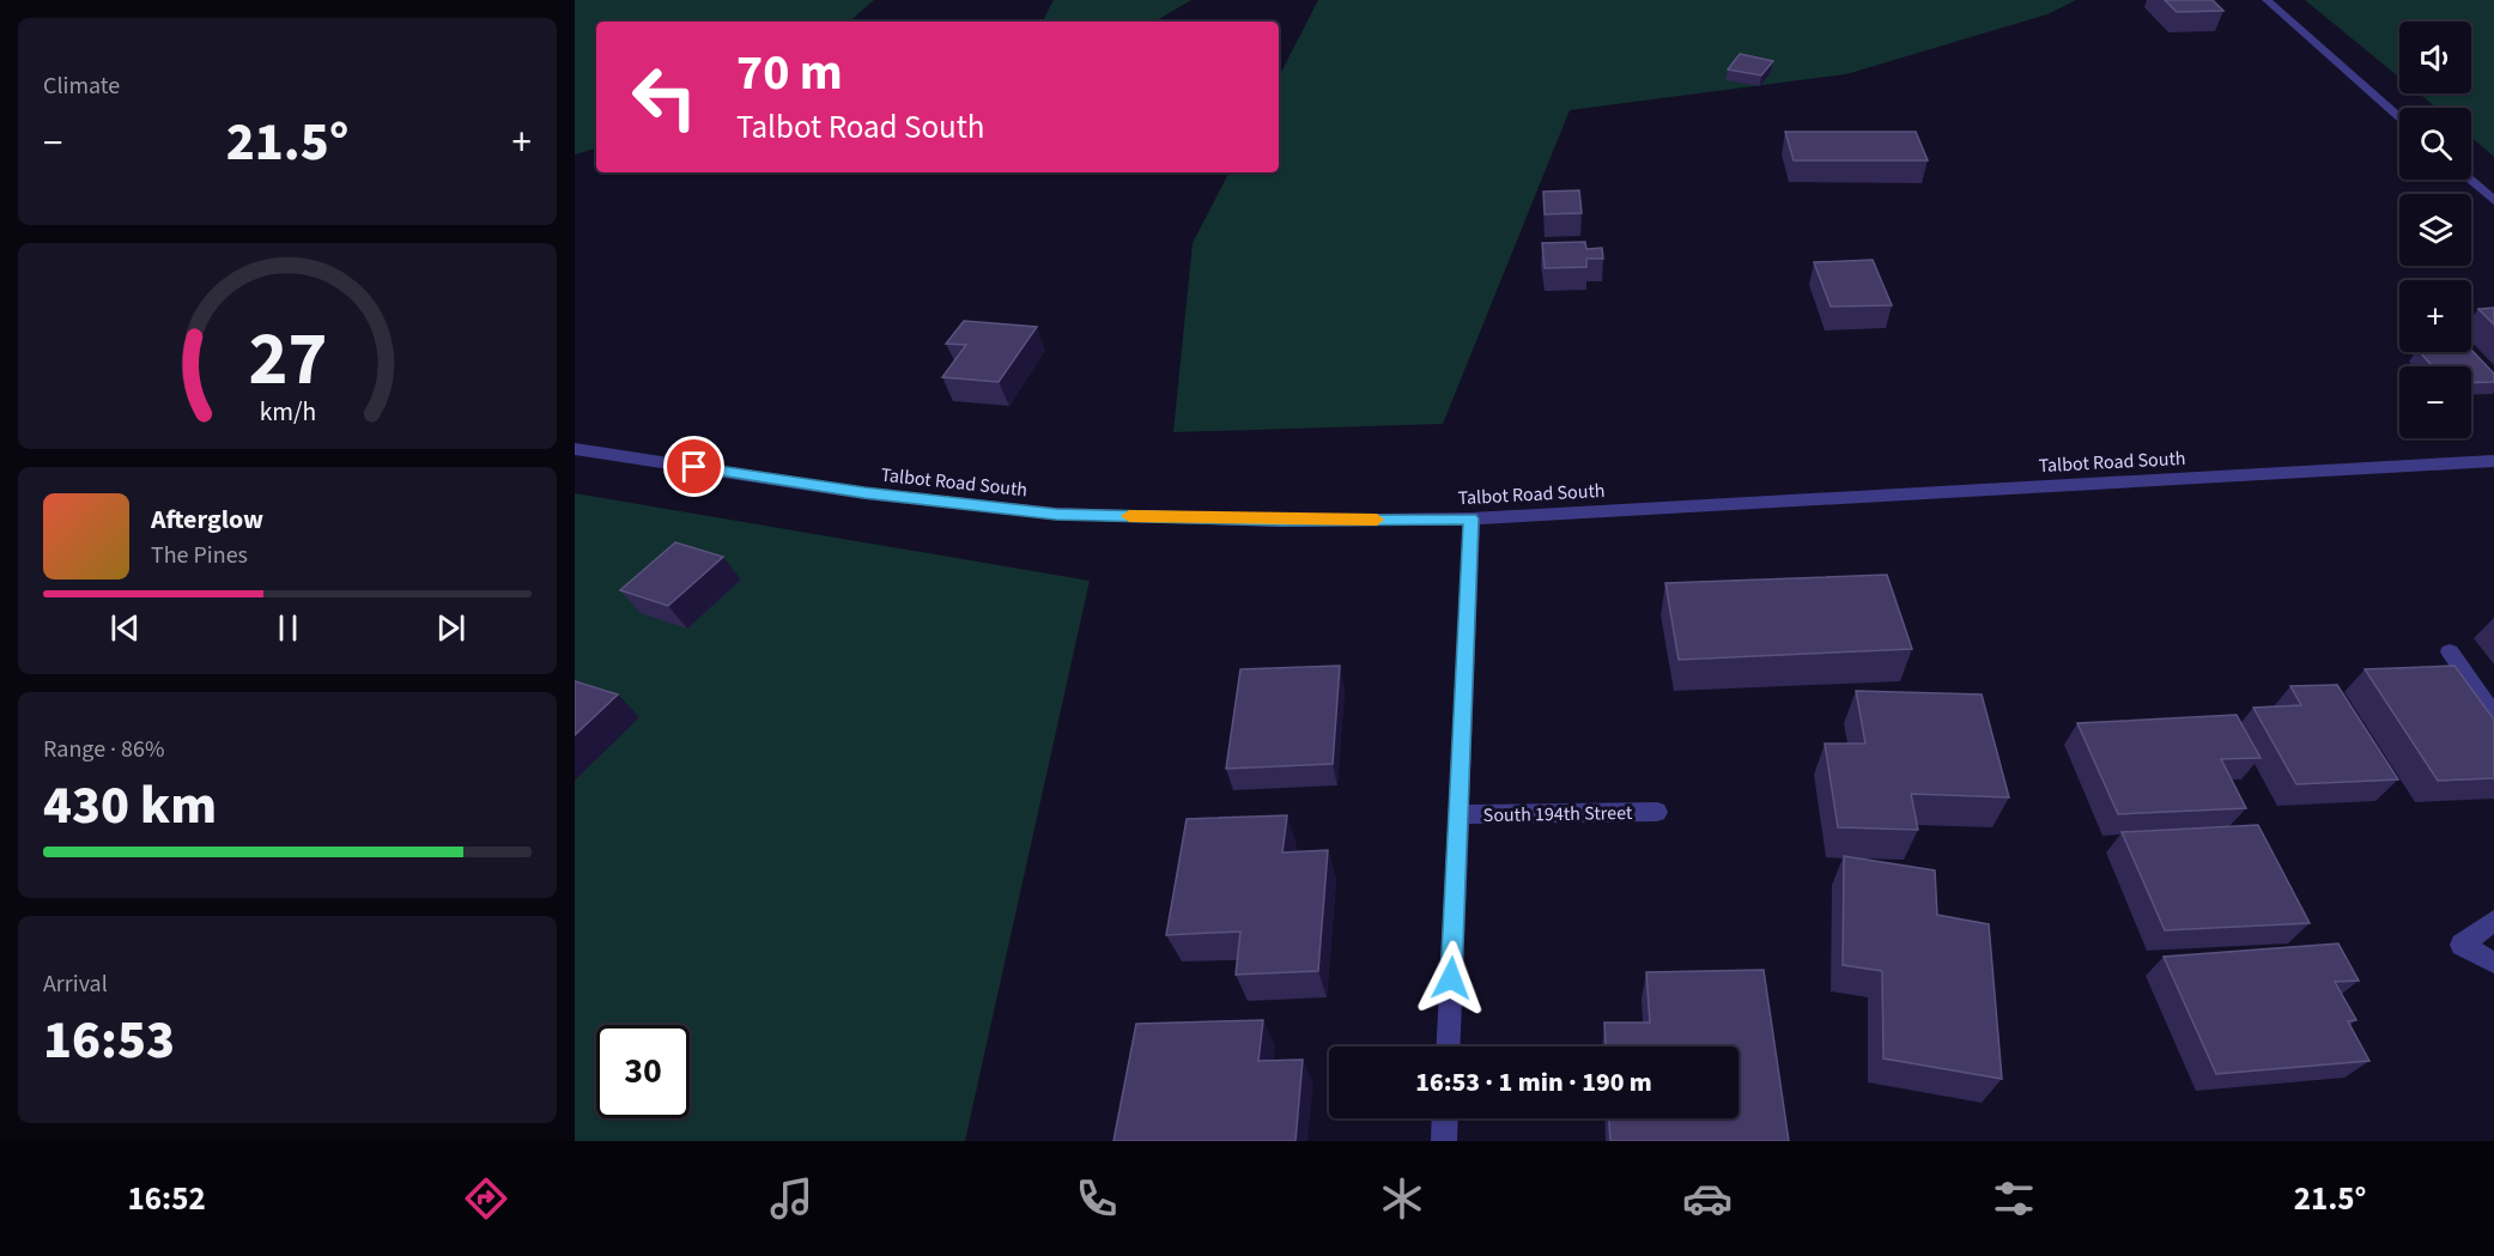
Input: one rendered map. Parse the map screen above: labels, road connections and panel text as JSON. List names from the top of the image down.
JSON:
{
  "streets": {
    "street": ["Talbot Road South", "South 194th Street"]
  },
  "crossings": [
    ["Talbot Road South", "South 194th Street"]
  ],
  "page": {
    "tile": [
      "Climate",
      ["Range · 86%", "430 km"],
      ["Arrival", "16:53"]
    ],
    "map_buttons": ["+", "−"],
    "turn": ["70 m", "Talbot Road South"],
    "heat": ["−", "21.5°", "+"],
    "song": ["Afterglow", "The Pines"],
    "limit": "30",
    "trip": "16:53 · 1 min · 190 m",
    "tabs": ["16:52", "21.5°"],
    "gauge": ["27", "km/h"]
  }
}
